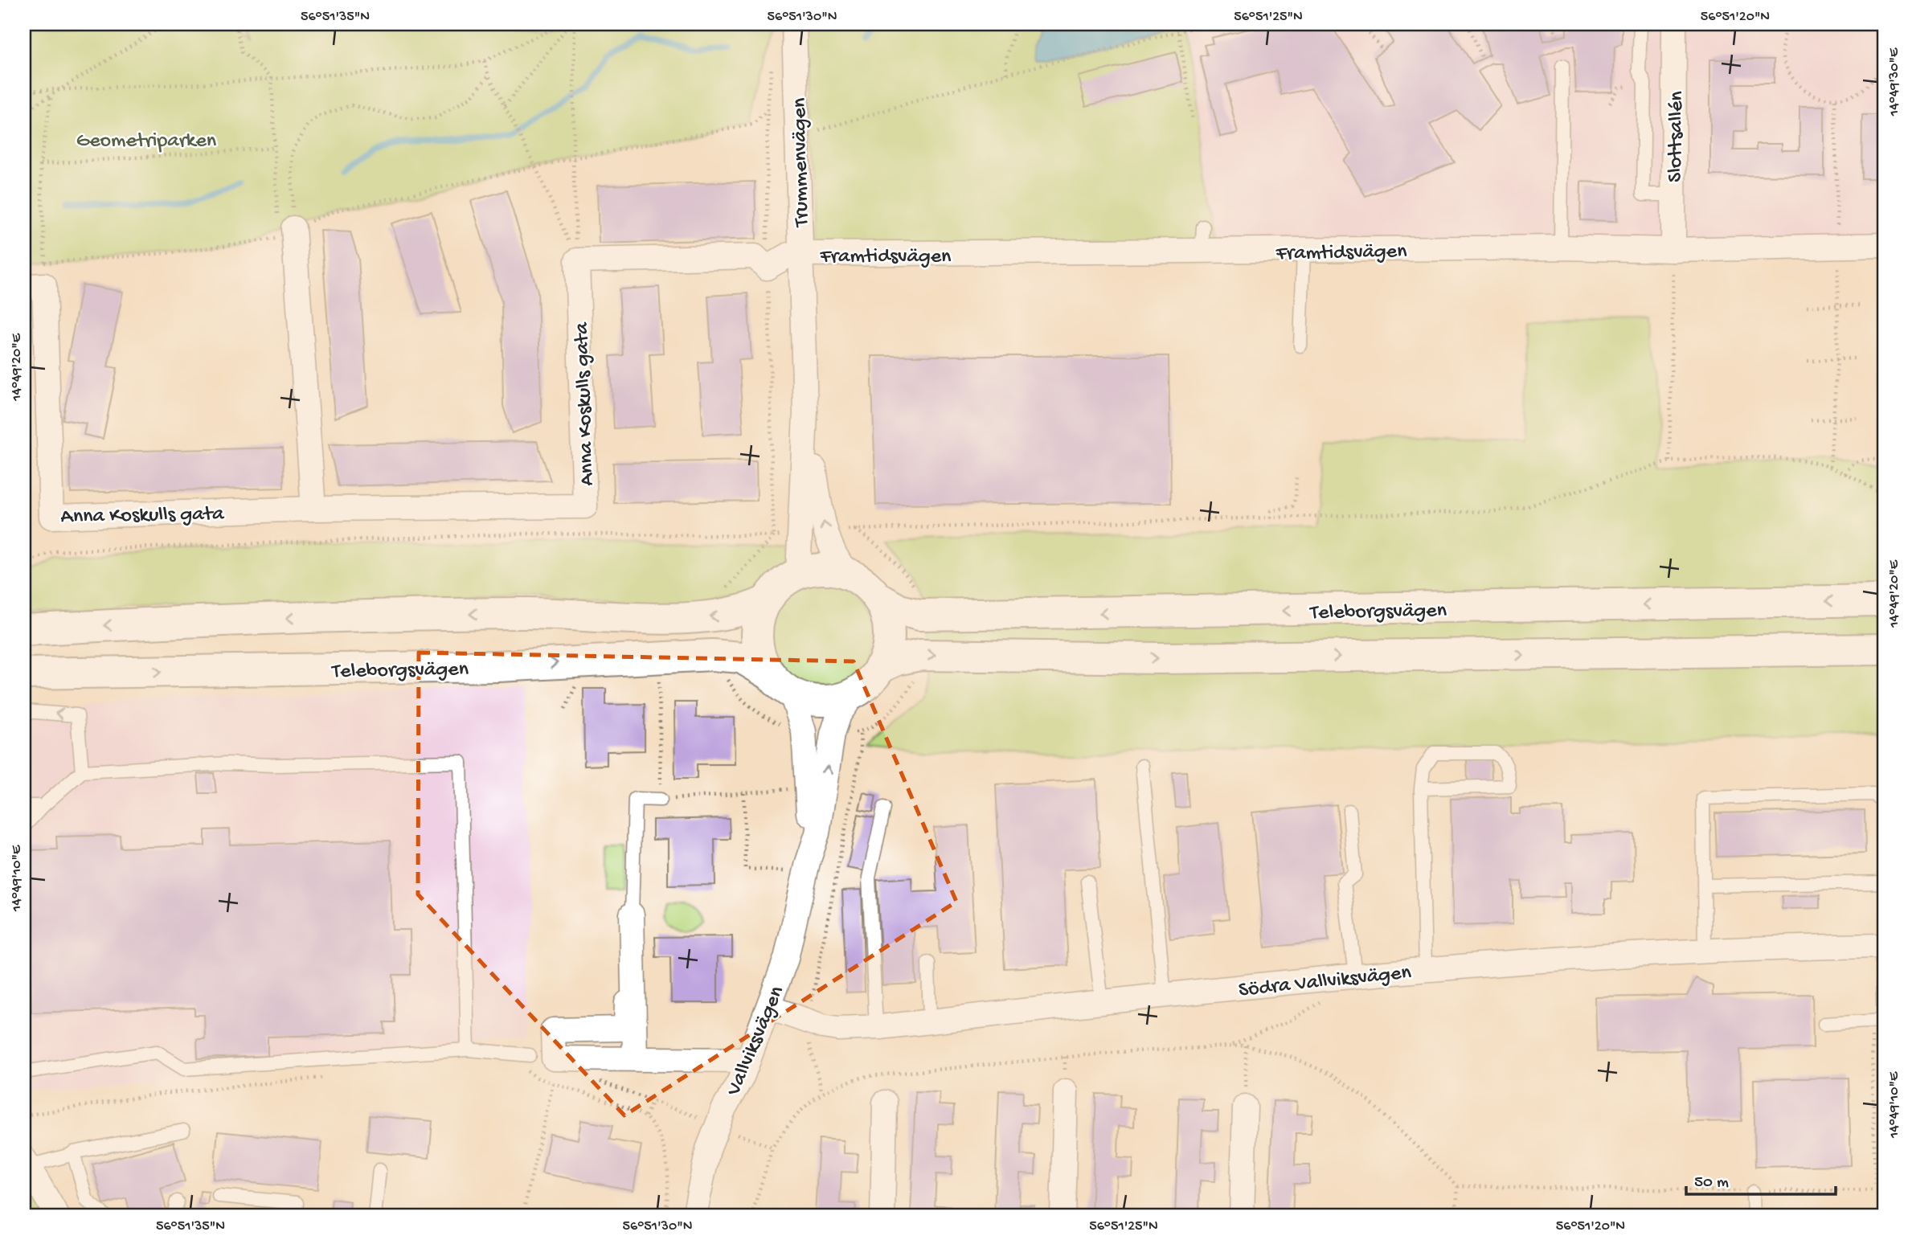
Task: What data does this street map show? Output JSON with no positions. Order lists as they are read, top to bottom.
{
  "streets": {
    "main road": ["Teleborgsvägen"],
    "street": [
      "Slottsallén",
      "Trummenvägen",
      "Framtidsvägen",
      "Anna Koskulls gata",
      "Södra Vallviksvägen",
      "Vallviksvägen"
    ]
  },
  "crossings": [
    ["Slottsallén", "Framtidsvägen"],
    ["Trummenvägen", "Framtidsvägen"],
    ["Trummenvägen", "Teleborgsvägen"],
    ["Trummenvägen", "Vallviksvägen"],
    ["Teleborgsvägen", "Vallviksvägen"],
    ["Södra Vallviksvägen", "Vallviksvägen"]
  ],
  "parks": ["Geometriparken"],
  "scale_bar": "50 m",
  "coordinates": [
    "56°51'35\"N",
    "56°51'30\"N",
    "56°51'25\"N",
    "56°51'20\"N",
    "14°49'30\"E",
    "14°49'20\"E",
    "14°49'10\"E"
  ]
}
